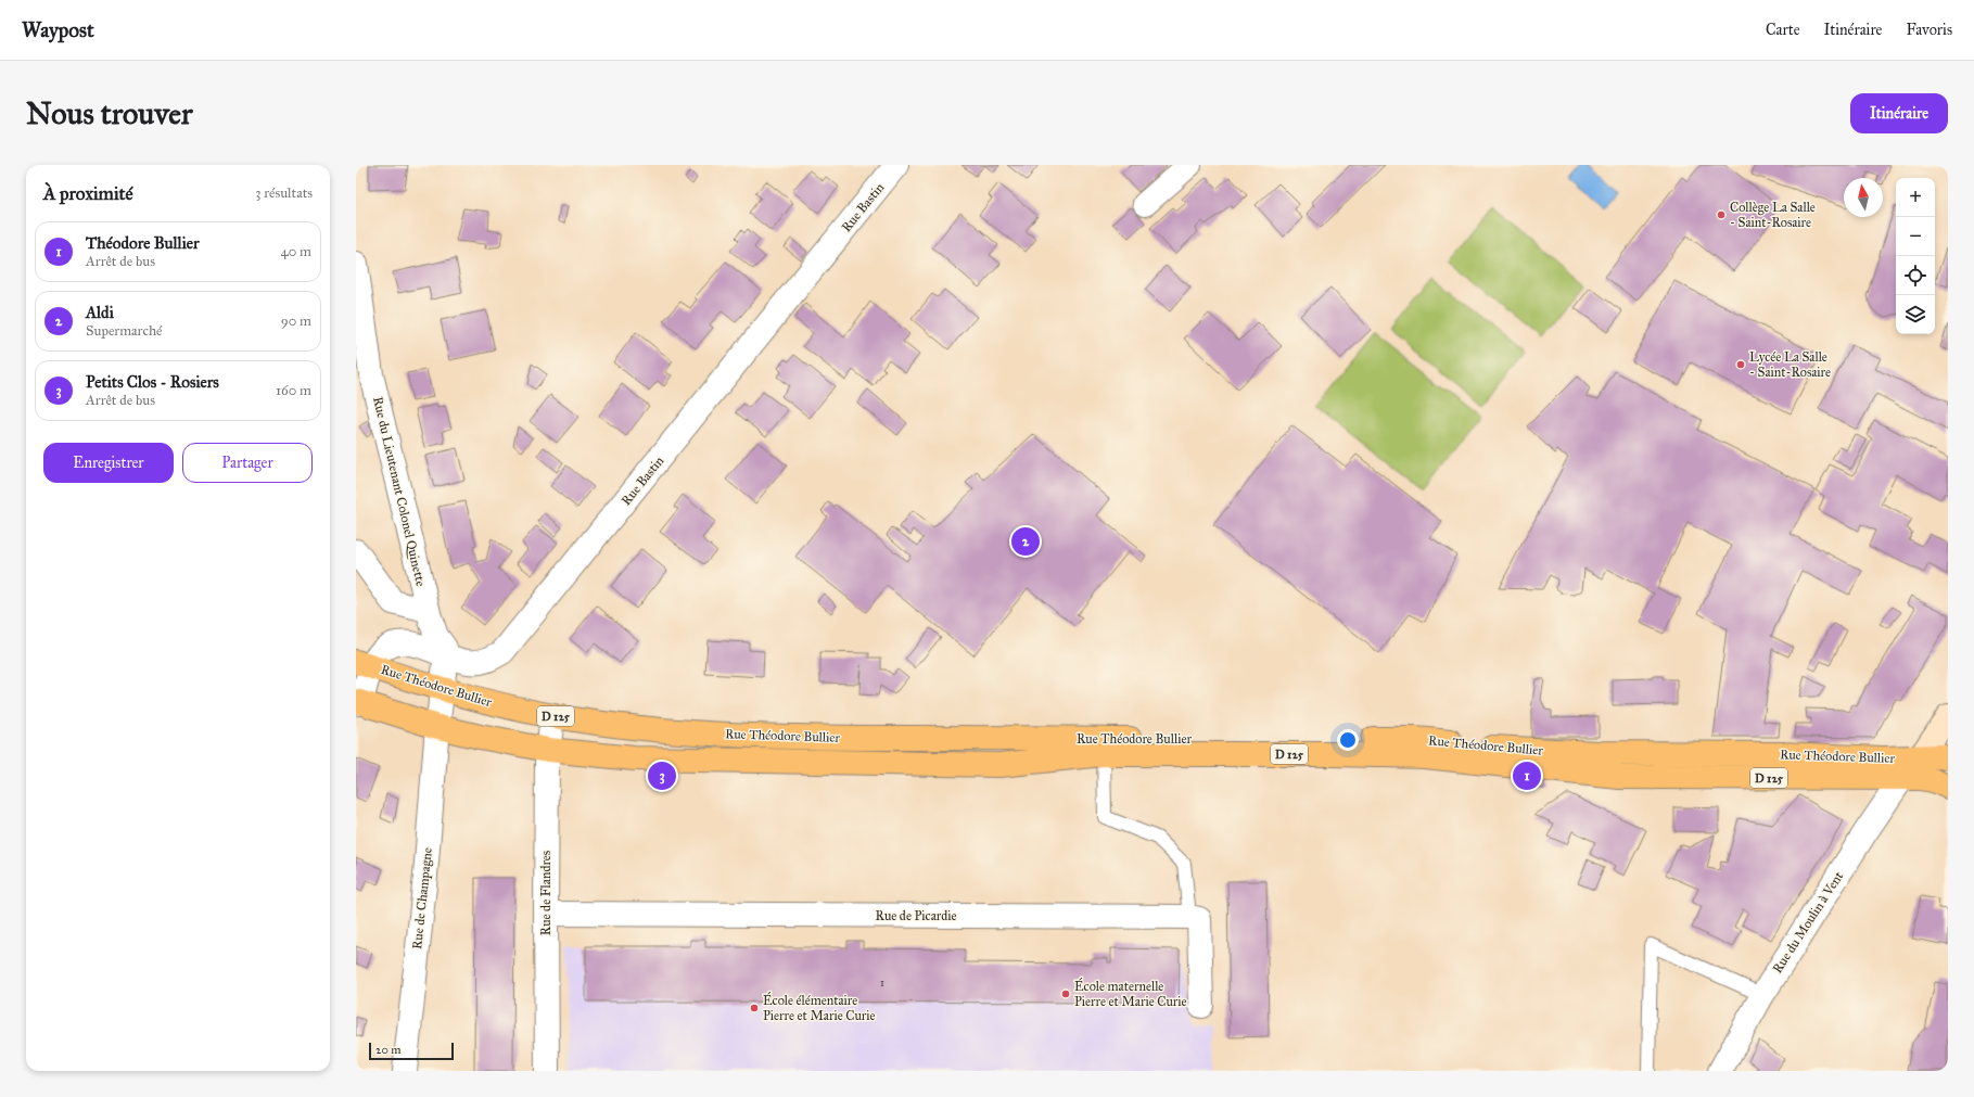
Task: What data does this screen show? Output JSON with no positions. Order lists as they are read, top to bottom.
{
  "streets": {
    "main road": ["Rue Théodore Bullier", "D 125"],
    "street": [
      "Rue Bastin",
      "Rue du Lieutenant Colonel Quinette",
      "Rue de Flandres",
      "Rue de Champagne",
      "Rue de Picardie",
      "Rue du Moulin à Vent"
    ]
  },
  "crossings": [
    ["Rue Bastin", "Rue du Lieutenant Colonel Quinette"],
    ["Rue Bastin", "Rue Théodore Bullier"],
    ["Rue Théodore Bullier", "D 125"],
    ["Rue Théodore Bullier", "Rue de Flandres"],
    ["Rue Théodore Bullier", "Rue de Champagne"],
    ["Rue Théodore Bullier", "Rue du Moulin à Vent"],
    ["D 125", "Rue du Moulin à Vent"],
    ["Rue de Flandres", "Rue de Picardie"]
  ],
  "places": [
    "Collège La Salle - Saint-Rosaire",
    "Lycée La Salle - Saint-Rosaire",
    "École maternelle Pierre et Marie Curie",
    "École élémentaire Pierre et Marie Curie"
  ],
  "house_numbers": ["1"],
  "scale_bar": "20 m",
  "north": "top",
  "page": {
    "header": "Waypost",
    "nav": ["Carte", "Itinéraire", "Favoris"],
    "buttons": [
      "Itinéraire",
      ["Enregistrer", "Partager"]
    ],
    "title": "Nous trouver",
    "heading": ["À proximité", "3 résultats"],
    "map_buttons": ["+", "−"],
    "list": [
      {
        "mark": "1",
        "name": "Théodore Bullier",
        "note": "Arrêt de bus",
        "value": "40 m"
      },
      {
        "mark": "2",
        "name": "Aldi",
        "note": "Supermarché",
        "value": "90 m"
      },
      {
        "mark": "3",
        "name": "Petits Clos - Rosiers",
        "note": "Arrêt de bus",
        "value": "160 m"
      }
    ],
    "pins": ["2", "1", "3"],
    "scale": "20 m"
  }
}
